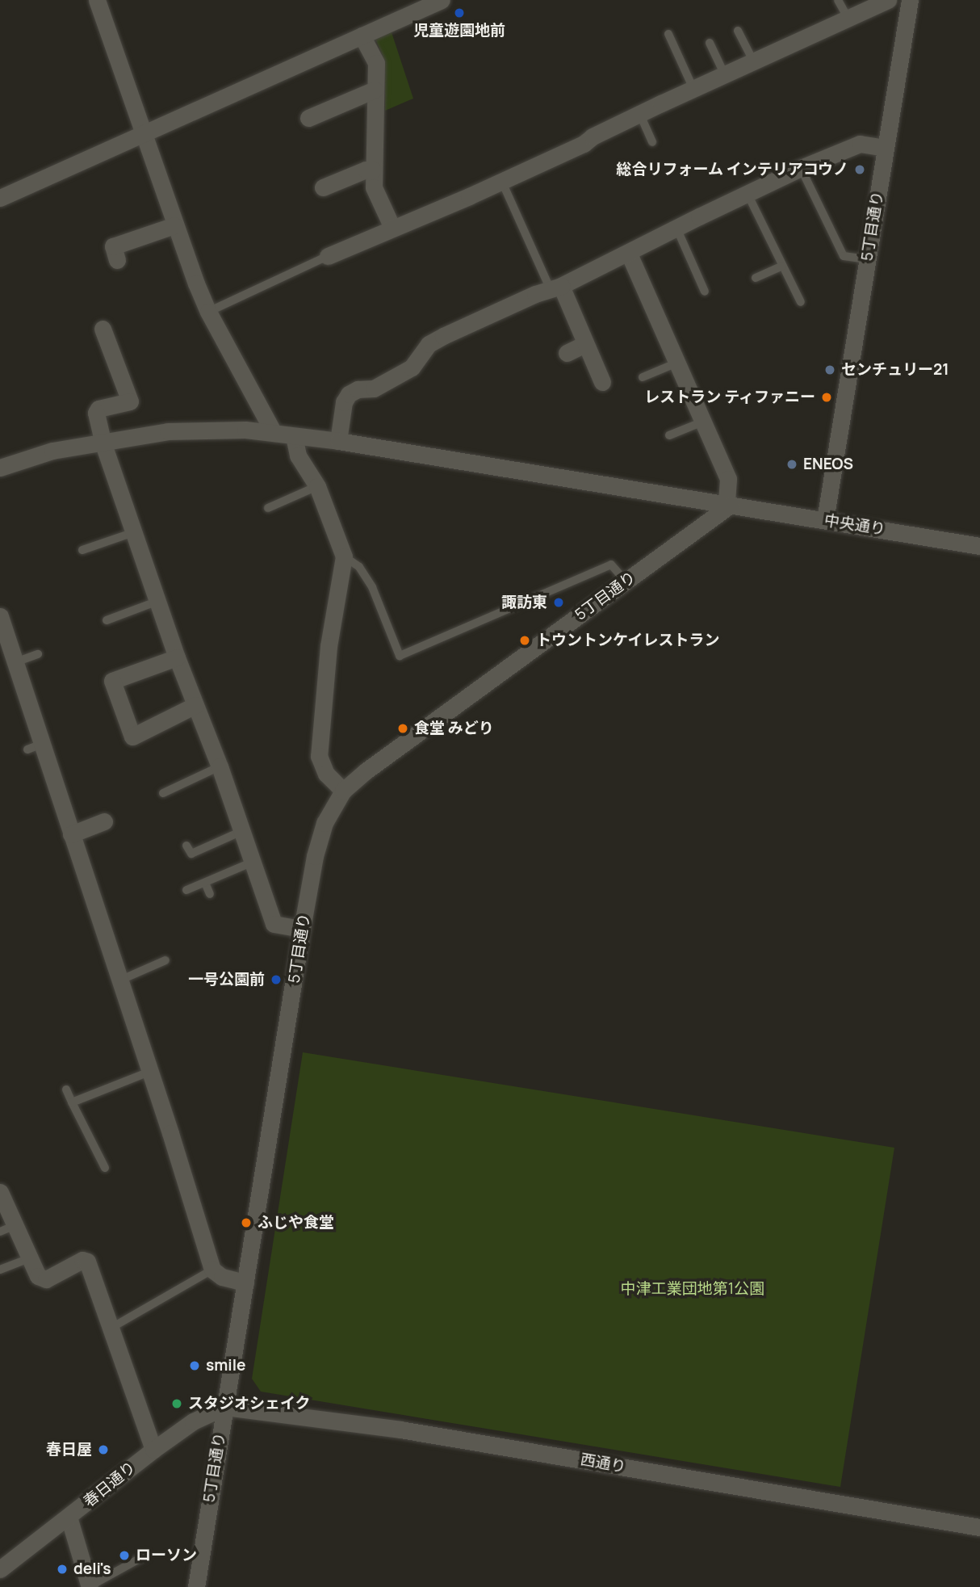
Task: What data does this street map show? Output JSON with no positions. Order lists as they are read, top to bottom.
{
  "streets": {
    "street": [
      "5丁目通り",
      "中央通り",
      "西通り",
      "春日通り"
    ]
  },
  "crossings": [
    ["5丁目通り", "中央通り"],
    ["5丁目通り", "西通り"],
    ["5丁目通り", "春日通り"],
    ["西通り", "春日通り"]
  ],
  "parks": ["中津工業団地第1公園"],
  "places": [
    "児童遊園地前",
    "総合リフォーム インテリアコウノ",
    "センチュリー21",
    "レストラン ティファニー",
    "ENEOS",
    "諏訪東",
    "トウントンケイレストラン",
    "食堂 みどり",
    "一号公園前",
    "ふじや食堂",
    "smile",
    "スタジオシェイク",
    "春日屋",
    "ローソン",
    "deli's"
  ]
}
